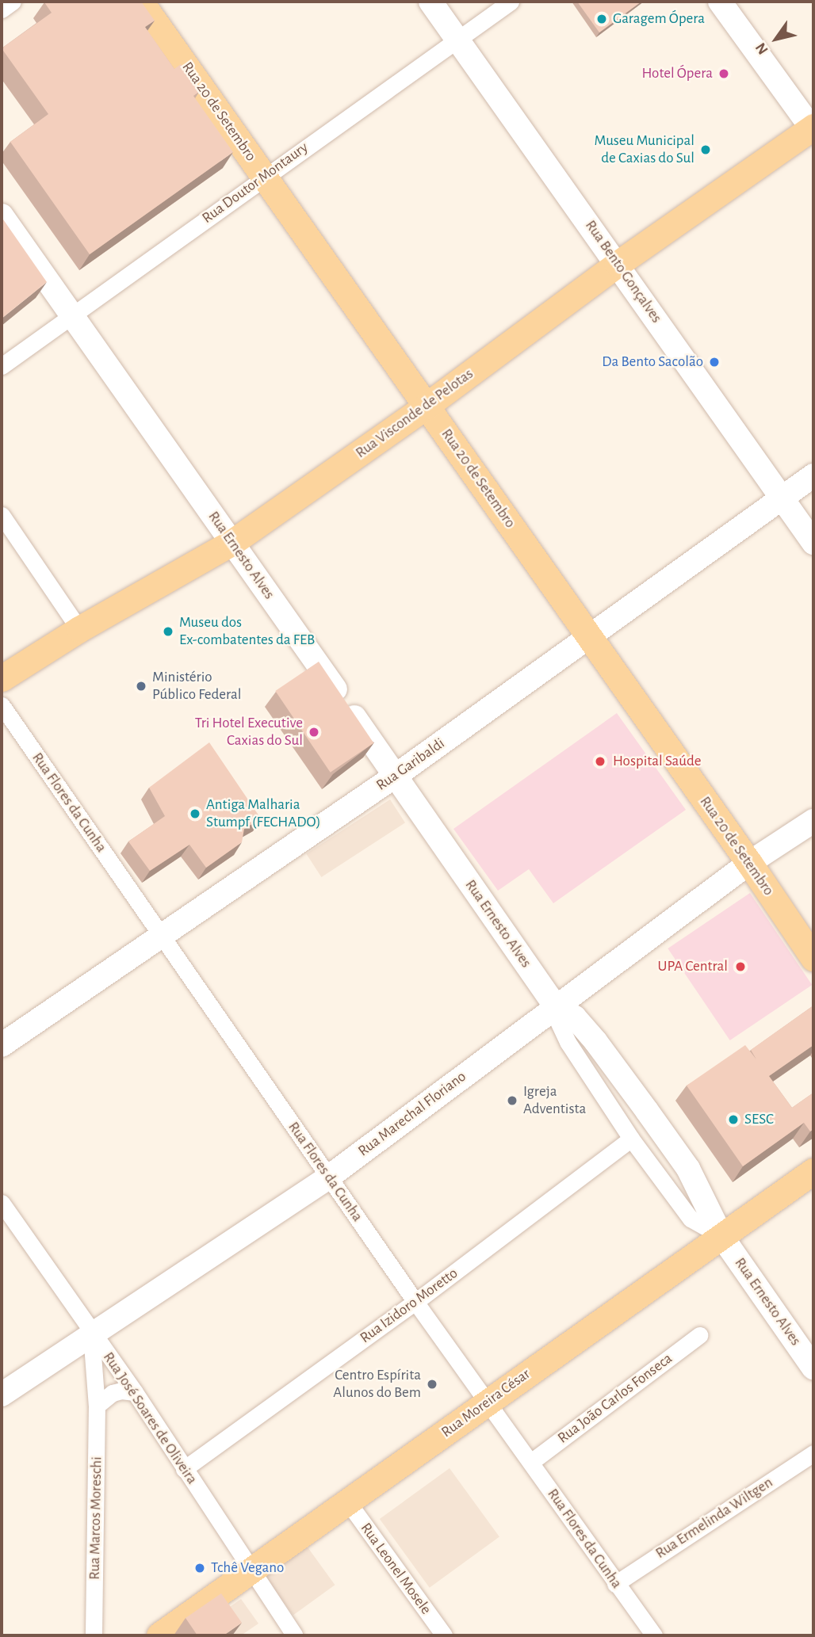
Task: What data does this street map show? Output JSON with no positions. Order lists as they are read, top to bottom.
{
  "streets": {
    "main road": ["Rua 20 de Setembro", "Rua Visconde de Pelotas", "Rua Moreira César"],
    "street": [
      "Rua Doutor Montaury",
      "Rua Bento Gonçalves",
      "Rua Ernesto Alves",
      "Rua Garibaldi",
      "Rua Flores da Cunha",
      "Rua Marechal Floriano",
      "Rua Izidoro Moretto",
      "Rua João Carlos Fonseca",
      "Rua José Soares de Oliveira",
      "Rua Marcos Moreschi",
      "Rua Ermelinda Wiltgen",
      "Rua Leonel Mosele"
    ]
  },
  "crossings": [
    ["Rua 20 de Setembro", "Rua Doutor Montaury"],
    ["Rua 20 de Setembro", "Rua Visconde de Pelotas"],
    ["Rua 20 de Setembro", "Rua Garibaldi"],
    ["Rua 20 de Setembro", "Rua Marechal Floriano"],
    ["Rua Doutor Montaury", "Rua Bento Gonçalves"],
    ["Rua Doutor Montaury", "Rua Ernesto Alves"],
    ["Rua Bento Gonçalves", "Rua Visconde de Pelotas"],
    ["Rua Bento Gonçalves", "Rua Garibaldi"],
    ["Rua Visconde de Pelotas", "Rua Ernesto Alves"],
    ["Rua Ernesto Alves", "Rua Garibaldi"],
    ["Rua Ernesto Alves", "Rua Marechal Floriano"],
    ["Rua Ernesto Alves", "Rua Izidoro Moretto"],
    ["Rua Ernesto Alves", "Rua Moreira César"],
    ["Rua Garibaldi", "Rua Flores da Cunha"],
    ["Rua Flores da Cunha", "Rua Marechal Floriano"],
    ["Rua Flores da Cunha", "Rua Izidoro Moretto"],
    ["Rua Flores da Cunha", "Rua João Carlos Fonseca"],
    ["Rua Flores da Cunha", "Rua Moreira César"],
    ["Rua Flores da Cunha", "Rua Ermelinda Wiltgen"],
    ["Rua Marechal Floriano", "Rua José Soares de Oliveira"],
    ["Rua Marechal Floriano", "Rua Marcos Moreschi"],
    ["Rua Izidoro Moretto", "Rua José Soares de Oliveira"],
    ["Rua Moreira César", "Rua José Soares de Oliveira"],
    ["Rua Moreira César", "Rua Leonel Mosele"],
    ["Rua José Soares de Oliveira", "Rua Marcos Moreschi"]
  ],
  "places": [
    "Garagem Ópera",
    "Hotel Ópera",
    "Museu Municipal de Caxias do Sul",
    "Da Bento Sacolão",
    "Museu dos Ex-combatentes da FEB",
    "Ministério Público Federal",
    "Tri Hotel Executive Caxias do Sul",
    "Hospital Saúde",
    "Antiga Malharia Stumpf (FECHADO)",
    "UPA Central",
    "Igreja Adventista",
    "SESC",
    "Centro Espírita Alunos do Bem",
    "Tchê Vegano"
  ],
  "north": "bottom left"
}
